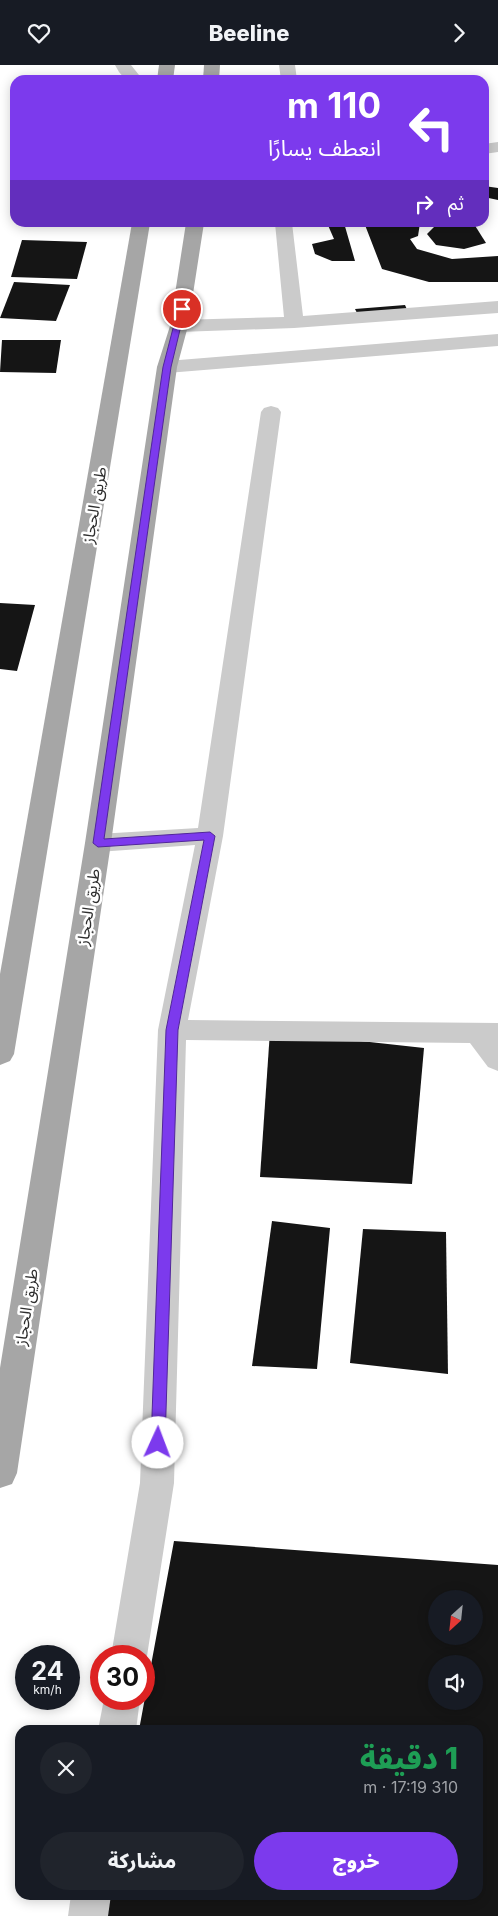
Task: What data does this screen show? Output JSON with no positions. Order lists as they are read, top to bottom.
{
  "streets": {
    "main road": ["طريق الحجاز"]
  },
  "north": "bottom left",
  "page": {
    "header": "Beeline",
    "turn": ["110 m", "انعطف يسارًا"],
    "then": "ثم",
    "speed": "24 km/h",
    "limit": "30",
    "heading": ["1 دقيقة", "310 m · 17:19"],
    "buttons": ["خروج", "مشاركة"]
  }
}
